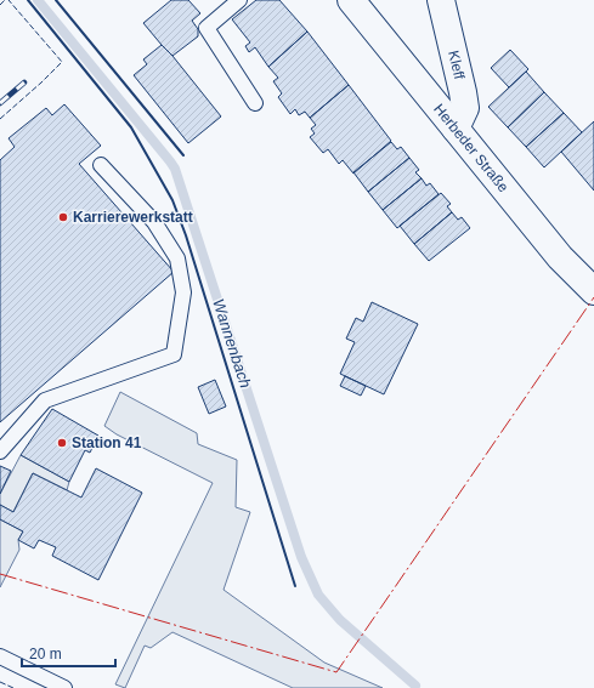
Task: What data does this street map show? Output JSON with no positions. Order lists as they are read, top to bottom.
{
  "streets": {
    "main road": ["Kleff", "Herbeder Straße"]
  },
  "crossings": [
    ["Kleff", "Herbeder Straße"]
  ],
  "water": ["Wannenbach"],
  "places": ["Karrierewerkstatt", "Station 41"],
  "scale_bar": "20 m"
}
